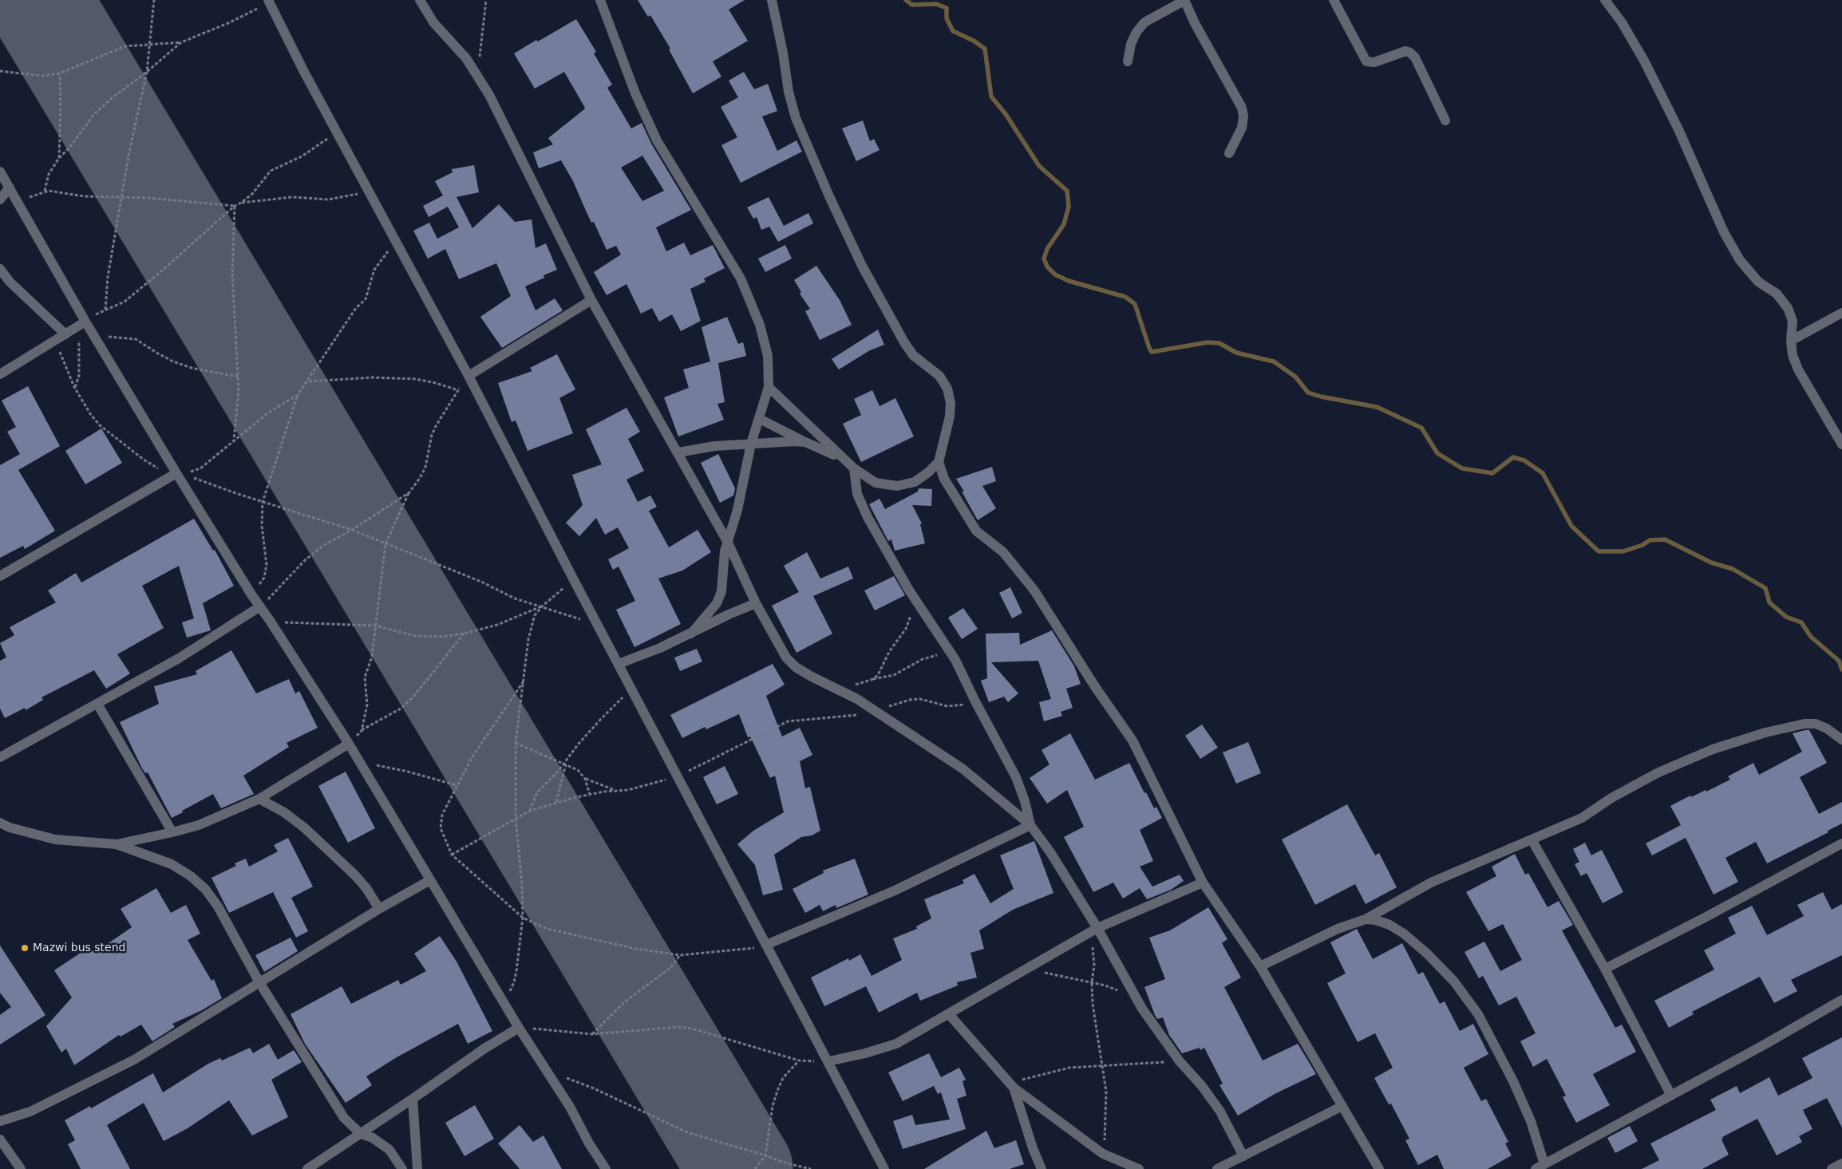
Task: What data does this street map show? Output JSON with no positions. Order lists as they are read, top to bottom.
{
  "places": ["Mazwi bus stend"]
}
